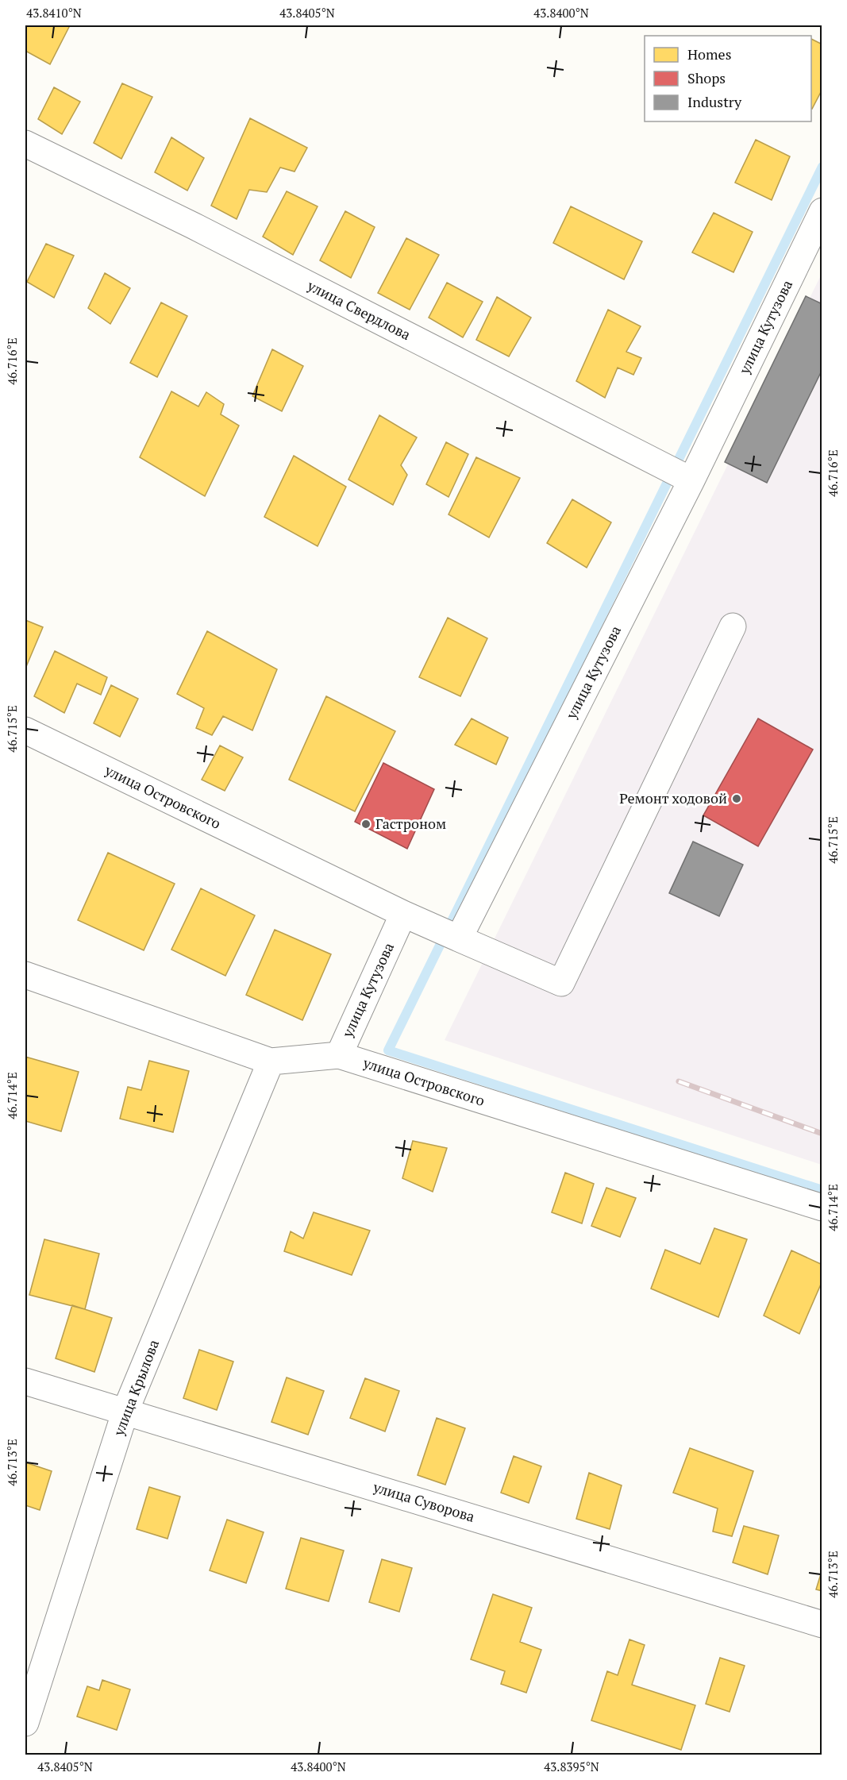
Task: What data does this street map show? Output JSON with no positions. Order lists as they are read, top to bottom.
{
  "streets": {
    "street": [
      "улица Свердлова",
      "улица Кутузова",
      "улица Островского",
      "улица Крылова",
      "улица Суворова"
    ]
  },
  "crossings": [
    ["улица Свердлова", "улица Кутузова"],
    ["улица Кутузова", "улица Островского"],
    ["улица Островского", "улица Крылова"],
    ["улица Крылова", "улица Суворова"]
  ],
  "places": ["Ремонт ходовой", "Гастроном"],
  "legend": ["Homes", "Shops", "Industry"],
  "coordinates": [
    "43.8410°N",
    "43.8405°N",
    "43.8400°N",
    "46.716°E",
    "46.715°E",
    "46.714°E",
    "46.713°E",
    "43.8395°N"
  ]
}
